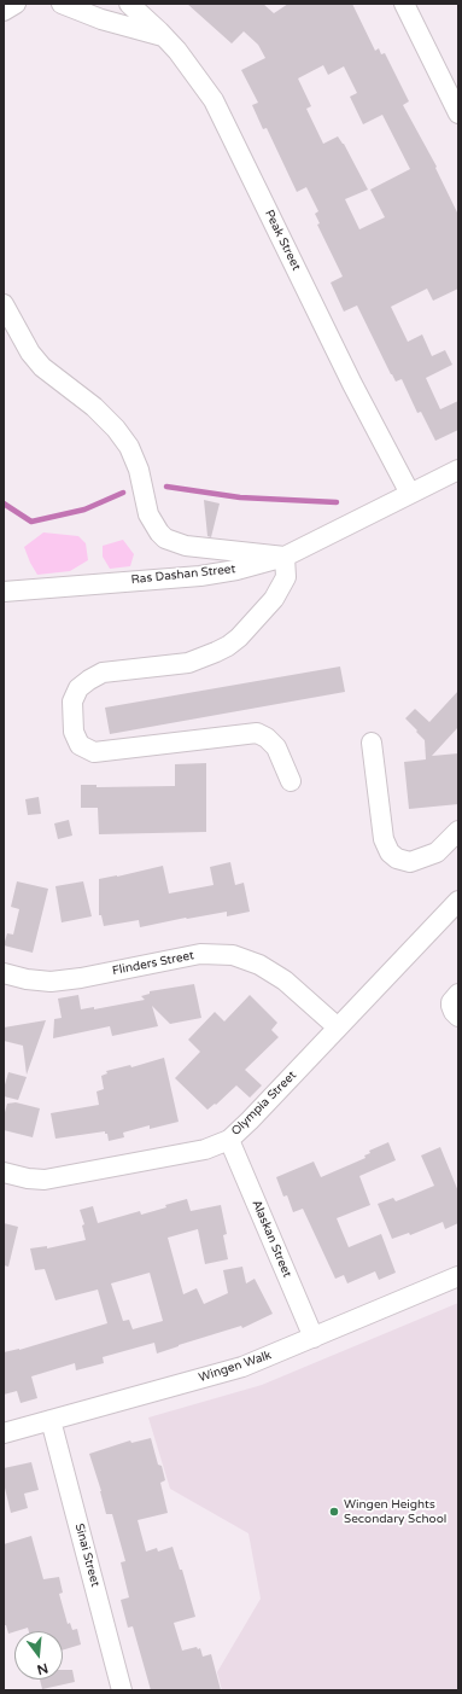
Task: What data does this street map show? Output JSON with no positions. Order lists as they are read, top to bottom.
{
  "streets": {
    "street": [
      "Peak Street",
      "Ras Dashan Street",
      "Flinders Street",
      "Olympia Street",
      "Alaskan Street",
      "Wingen Walk",
      "Sinai Street"
    ]
  },
  "crossings": [
    ["Peak Street", "Ras Dashan Street"],
    ["Flinders Street", "Olympia Street"],
    ["Olympia Street", "Alaskan Street"],
    ["Alaskan Street", "Wingen Walk"],
    ["Wingen Walk", "Sinai Street"]
  ],
  "places": ["Wingen Heights Secondary School"],
  "north": "bottom"
}
